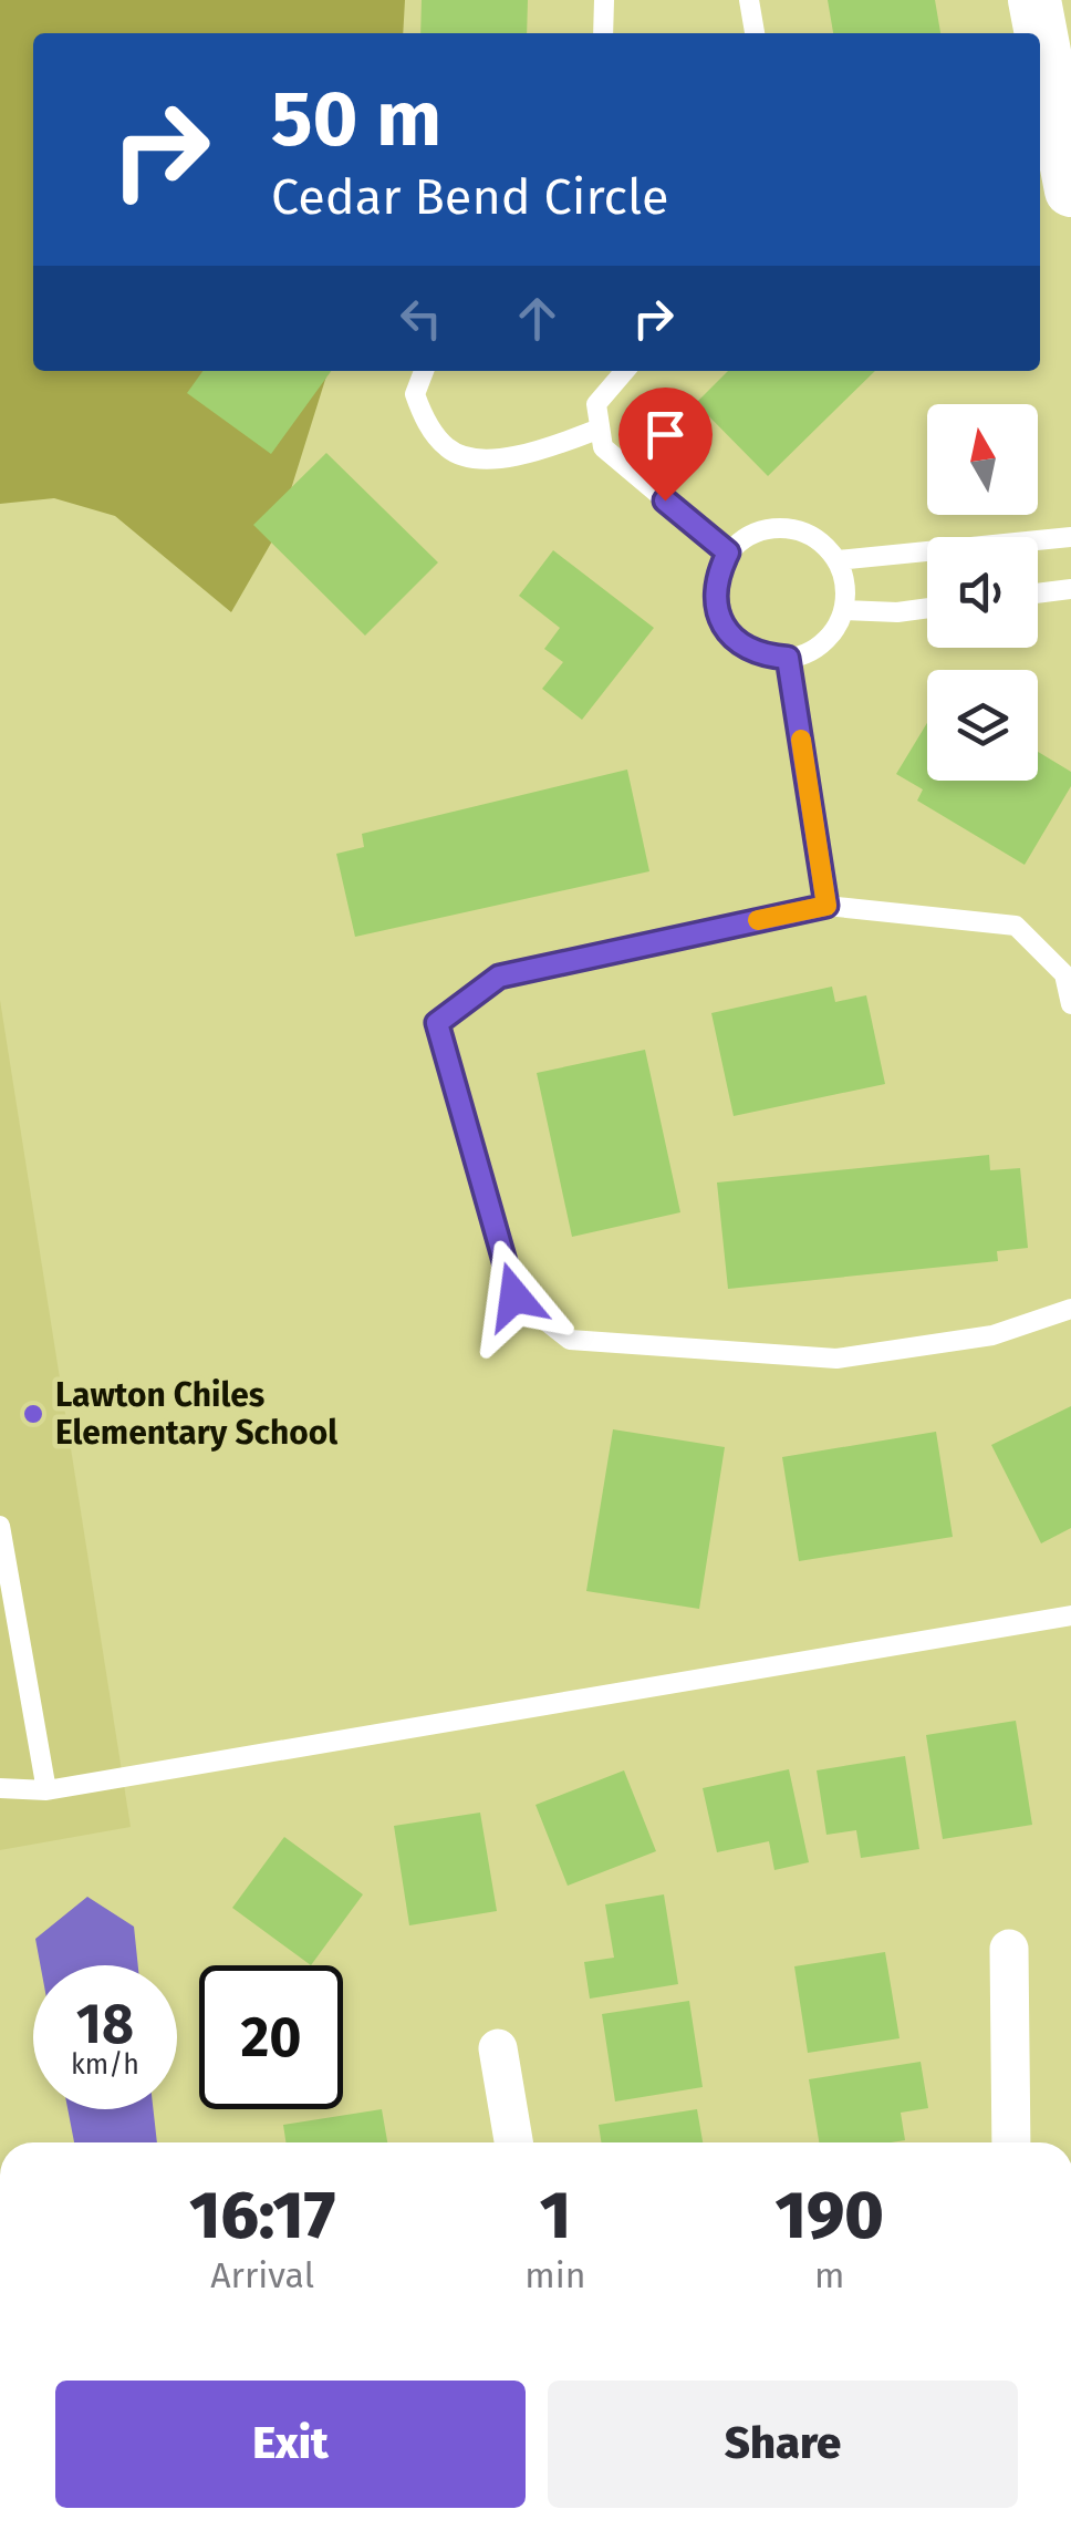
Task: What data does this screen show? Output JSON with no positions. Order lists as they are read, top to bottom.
{
  "places": ["Lawton Chiles Elementary School"],
  "north": "top",
  "page": {
    "turn": ["50 m", "Cedar Bend Circle"],
    "speed": "18 km/h",
    "limit": "20",
    "eta": [
      "16:17",
      "Arrival",
      "1",
      "min",
      "190",
      "m"
    ],
    "buttons": ["Exit", "Share"]
  }
}
